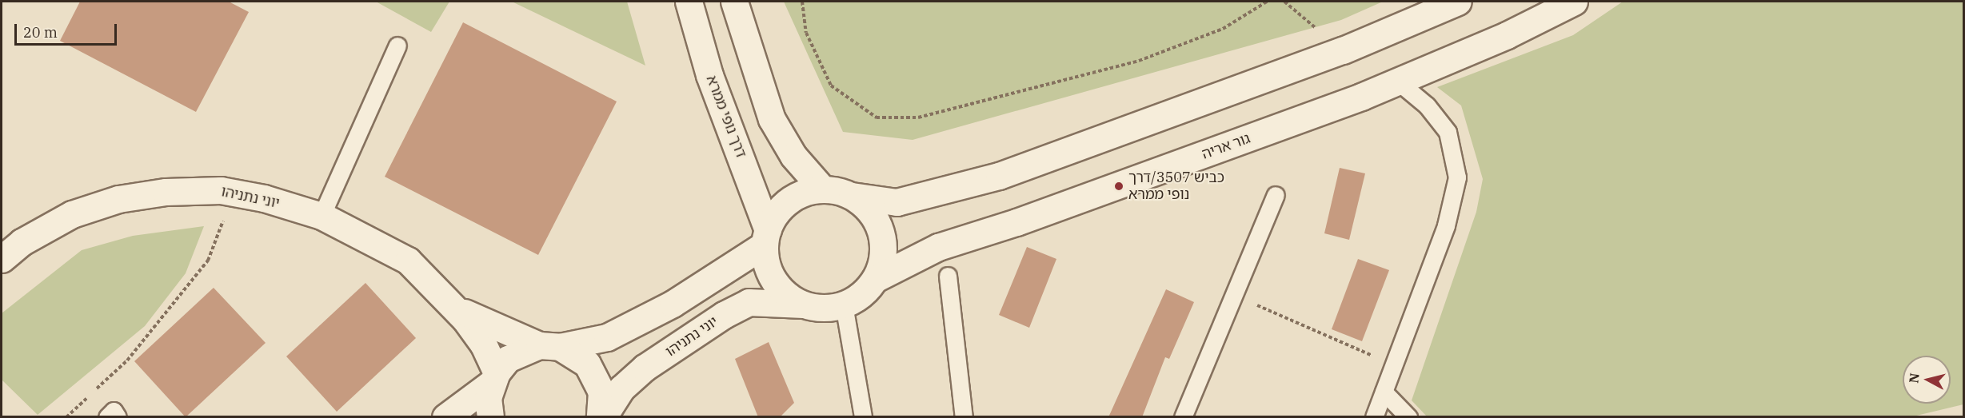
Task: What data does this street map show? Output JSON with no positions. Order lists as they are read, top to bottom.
{
  "streets": {
    "main road": ["דרך נופי ממרא", "גור אריה", "יוני נתניהו"]
  },
  "crossings": [
    ["דרך נופי ממרא", "גור אריה"],
    ["דרך נופי ממרא", "יוני נתניהו"],
    ["גור אריה", "יוני נתניהו"]
  ],
  "places": ["כביש 3507/דרך נופי ממרא"],
  "scale_bar": "20 m",
  "north": "left"
}
